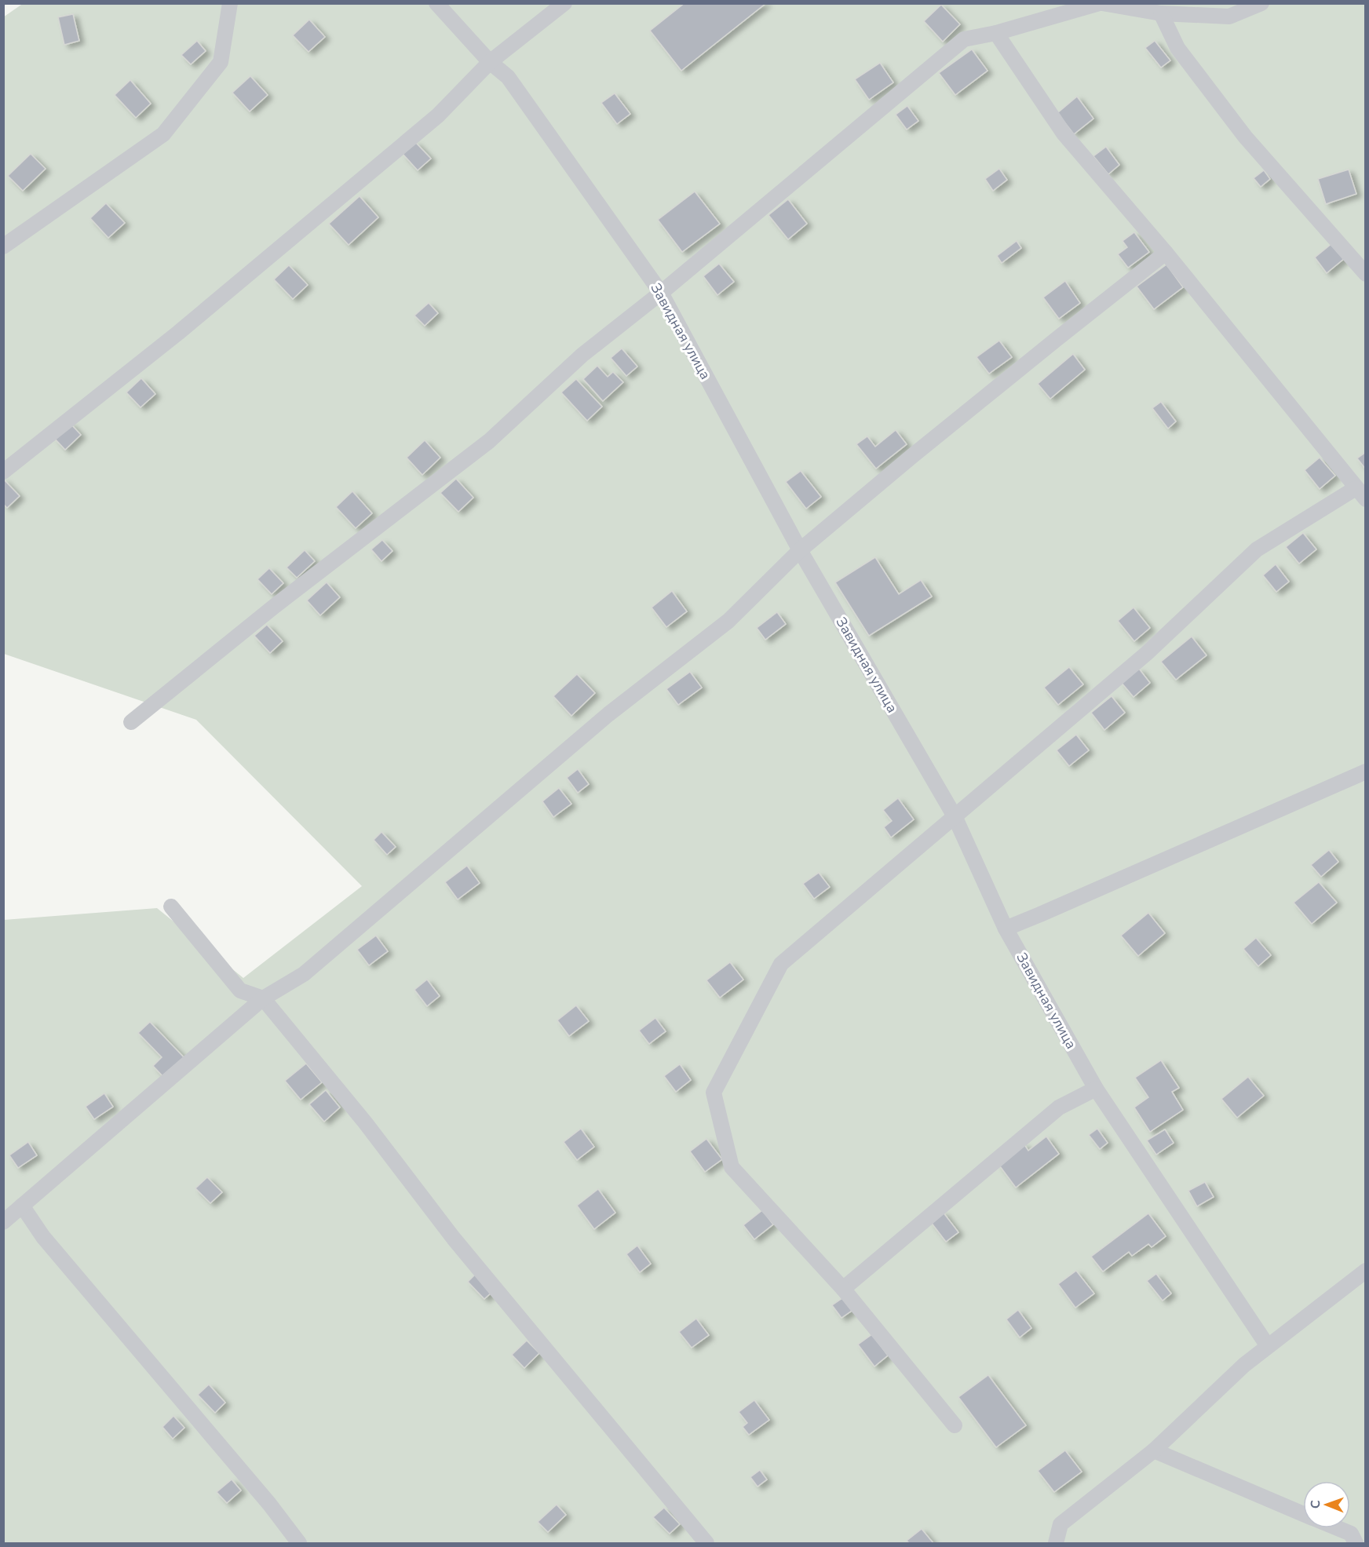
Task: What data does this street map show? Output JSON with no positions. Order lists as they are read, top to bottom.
{
  "streets": {
    "lane": ["Завидная улица"]
  },
  "north": "left"
}
